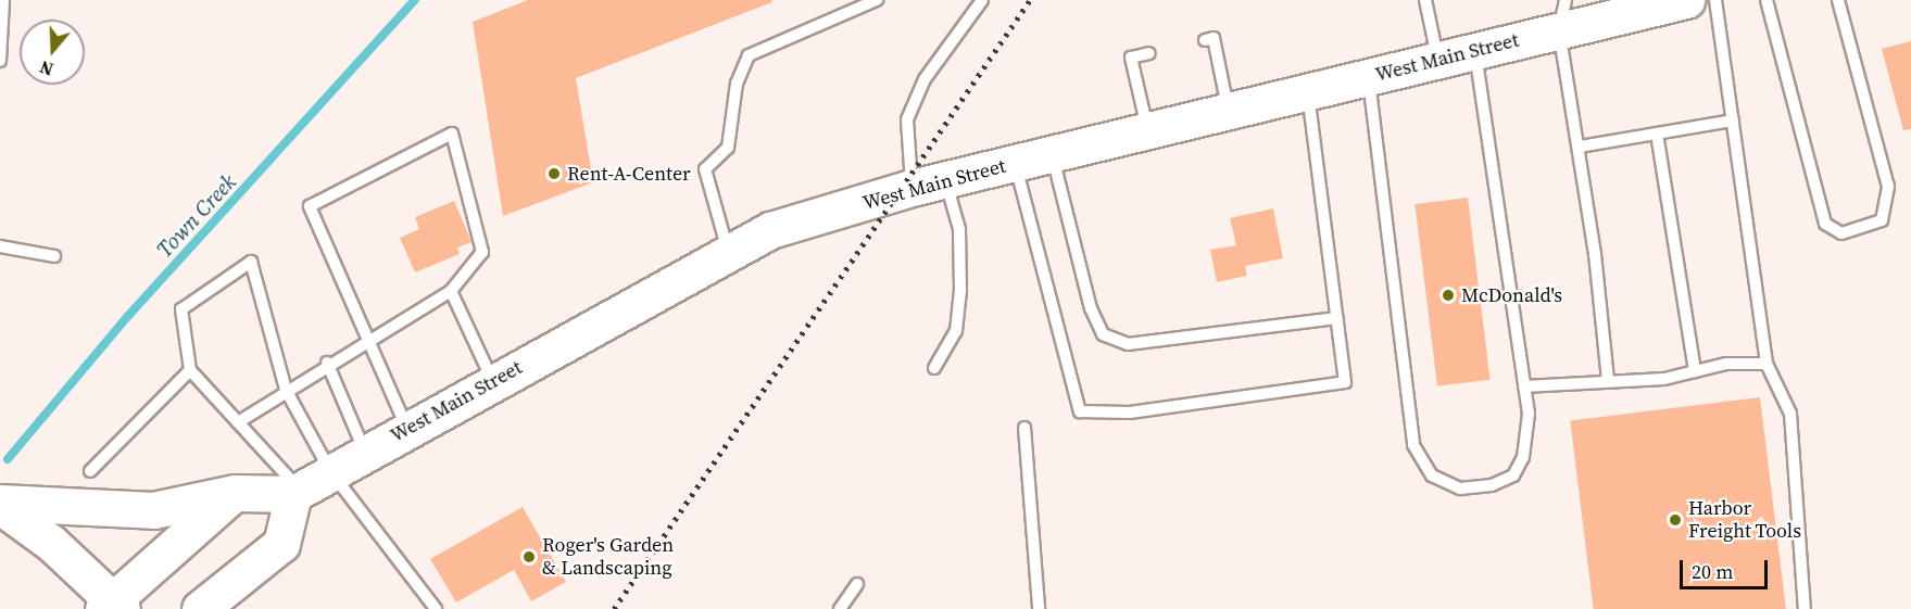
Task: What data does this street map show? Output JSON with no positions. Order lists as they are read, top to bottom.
{
  "streets": {
    "main road": ["West Main Street"]
  },
  "water": ["Town Creek"],
  "places": [
    "Rent-A-Center",
    "McDonald's",
    "Harbor Freight Tools",
    "Roger's Garden & Landscaping"
  ],
  "scale_bar": "20 m",
  "north": "bottom"
}
